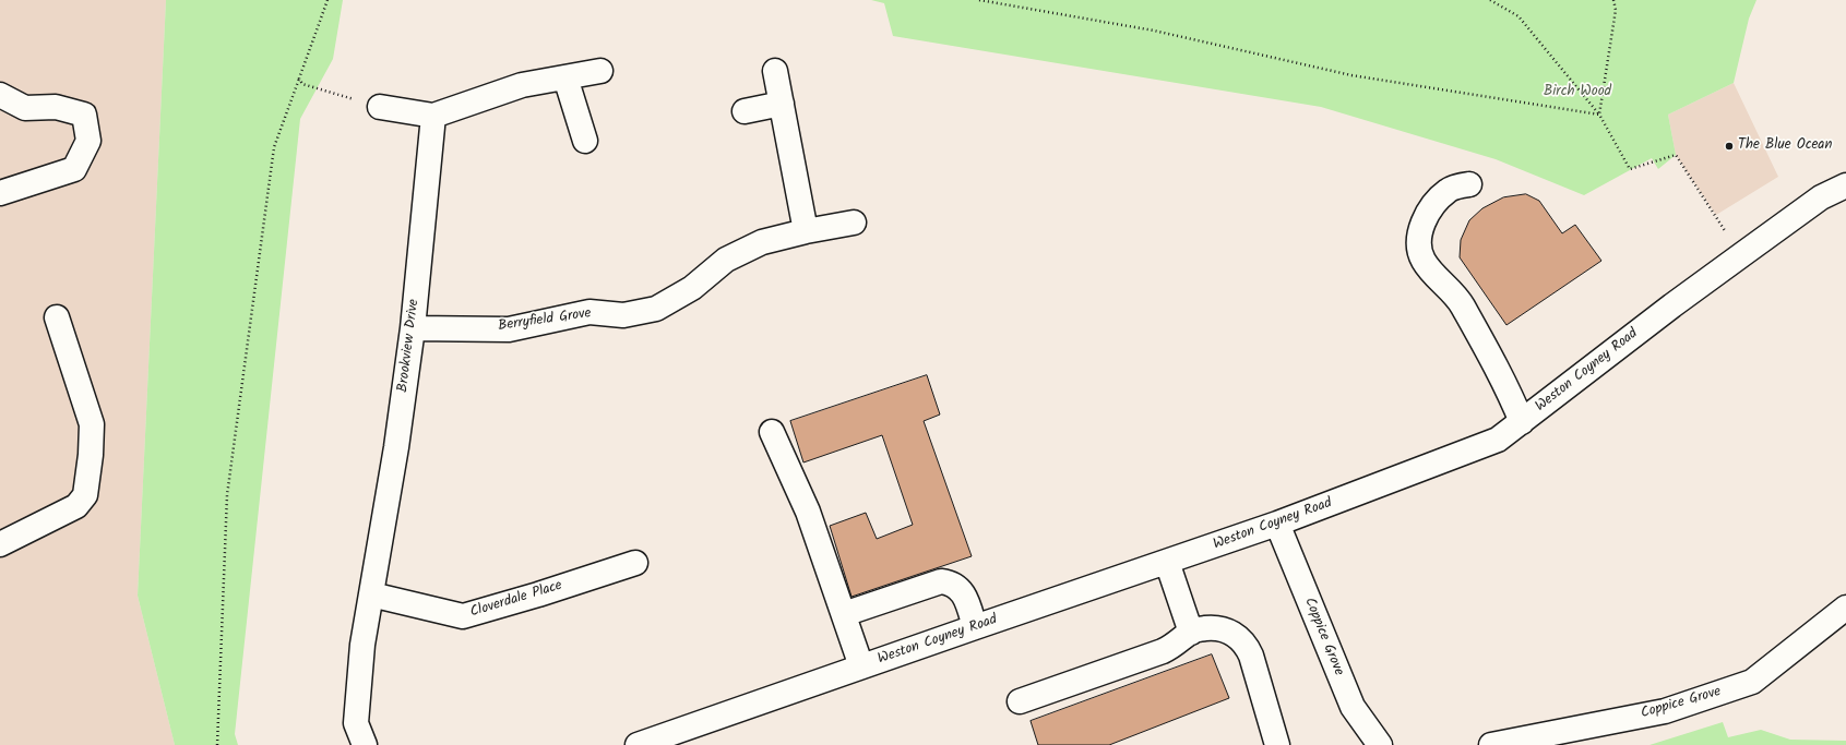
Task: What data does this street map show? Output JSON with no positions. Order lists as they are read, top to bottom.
{
  "streets": {
    "street": [
      "Berryfield Grove",
      "Brookview Drive",
      "Weston Coyney Road",
      "Cloverdale Place",
      "Coppice Grove"
    ]
  },
  "crossings": [
    ["Berryfield Grove", "Brookview Drive"],
    ["Brookview Drive", "Cloverdale Place"],
    ["Weston Coyney Road", "Coppice Grove"]
  ],
  "parks": ["Birch Wood"],
  "places": ["The Blue Ocean"]
}
